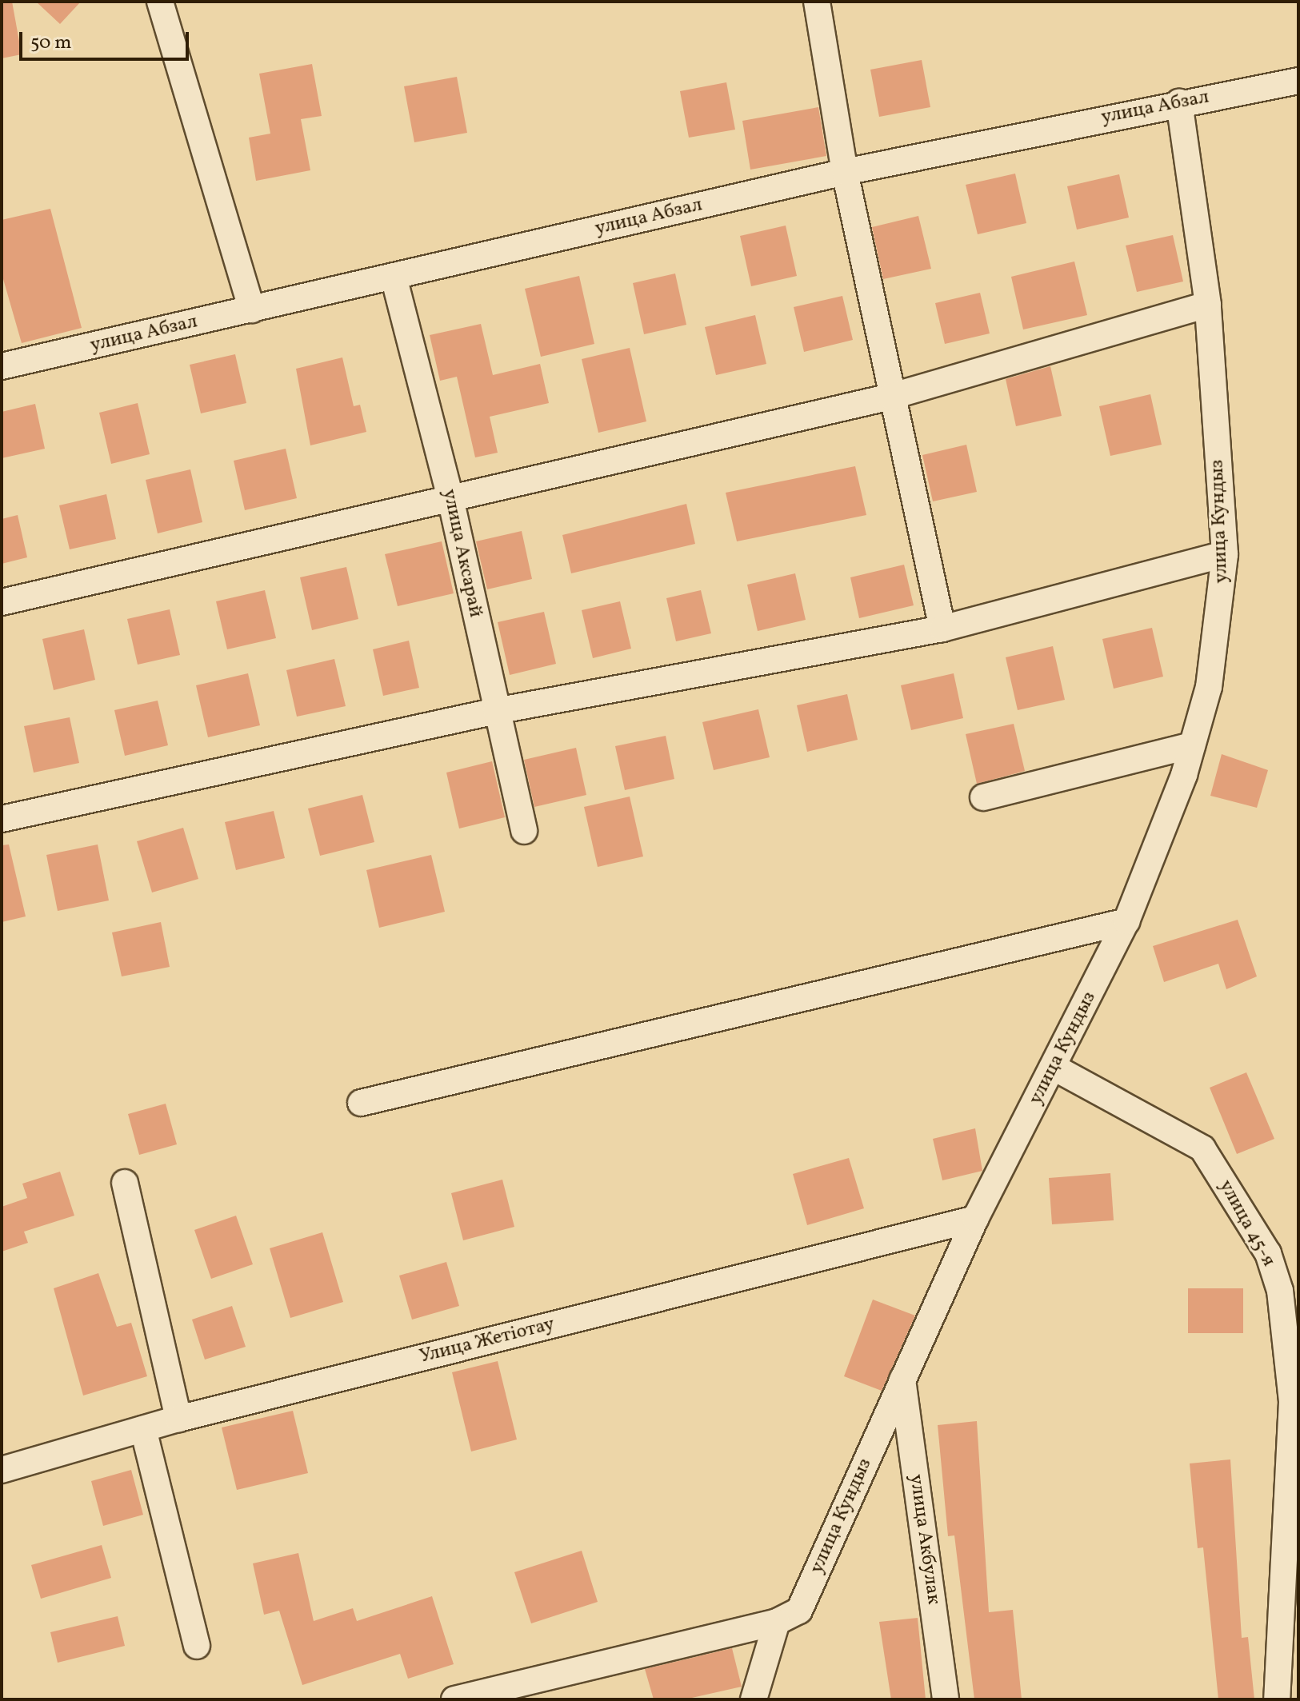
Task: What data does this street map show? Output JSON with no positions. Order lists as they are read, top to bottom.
{
  "streets": {
    "street": [
      "улица Абзал",
      "улица Кундыз",
      "улица Аксарай",
      "улица 45-я",
      "Улица Жетіотау",
      "улица Акбулак"
    ]
  },
  "crossings": [
    ["улица Абзал", "улица Кундыз"],
    ["улица Абзал", "улица Аксарай"],
    ["улица Кундыз", "улица 45-я"],
    ["улица Кундыз", "Улица Жетіотау"],
    ["улица Кундыз", "улица Акбулак"]
  ],
  "scale_bar": "50 m"
}
